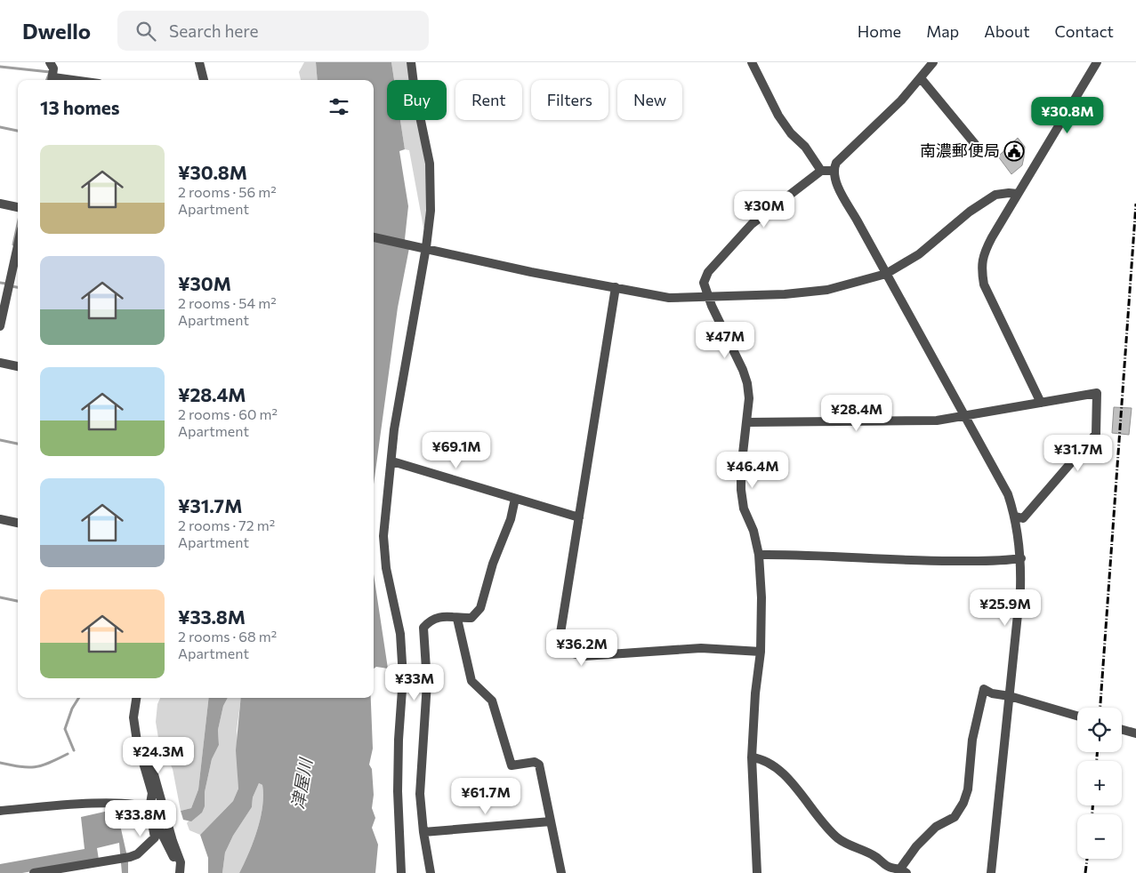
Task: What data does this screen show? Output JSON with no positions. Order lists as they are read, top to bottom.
{
  "water": ["津屋川"],
  "places": {
    "public building": ["南濃郵便局"]
  },
  "page": {
    "header": "Dwello",
    "search": "Search here",
    "nav": [
      "Home",
      "Map",
      "About",
      "Contact"
    ],
    "chip": [
      "Buy",
      "Rent",
      "Filters",
      "New"
    ],
    "heading": "13 homes",
    "price": [
      "¥30.8M",
      "¥30M",
      "¥47M",
      "¥28.4M",
      "¥69.1M",
      "¥31.7M",
      "¥46.4M",
      "¥25.9M",
      "¥36.2M",
      "¥33M",
      "¥24.3M",
      "¥61.7M",
      "¥33.8M"
    ],
    "list": [
      {
        "name": "¥30.8M",
        "note": "2 rooms · 56 m² · Apartment"
      },
      {
        "name": "¥30M",
        "note": "2 rooms · 54 m² · Apartment"
      },
      {
        "name": "¥28.4M",
        "note": "2 rooms · 60 m² · Apartment"
      },
      {
        "name": "¥31.7M",
        "note": "2 rooms · 72 m² · Apartment"
      },
      {
        "name": "¥33.8M",
        "note": "2 rooms · 68 m² · Apartment"
      }
    ],
    "map_buttons": ["+", "−"]
  }
}
